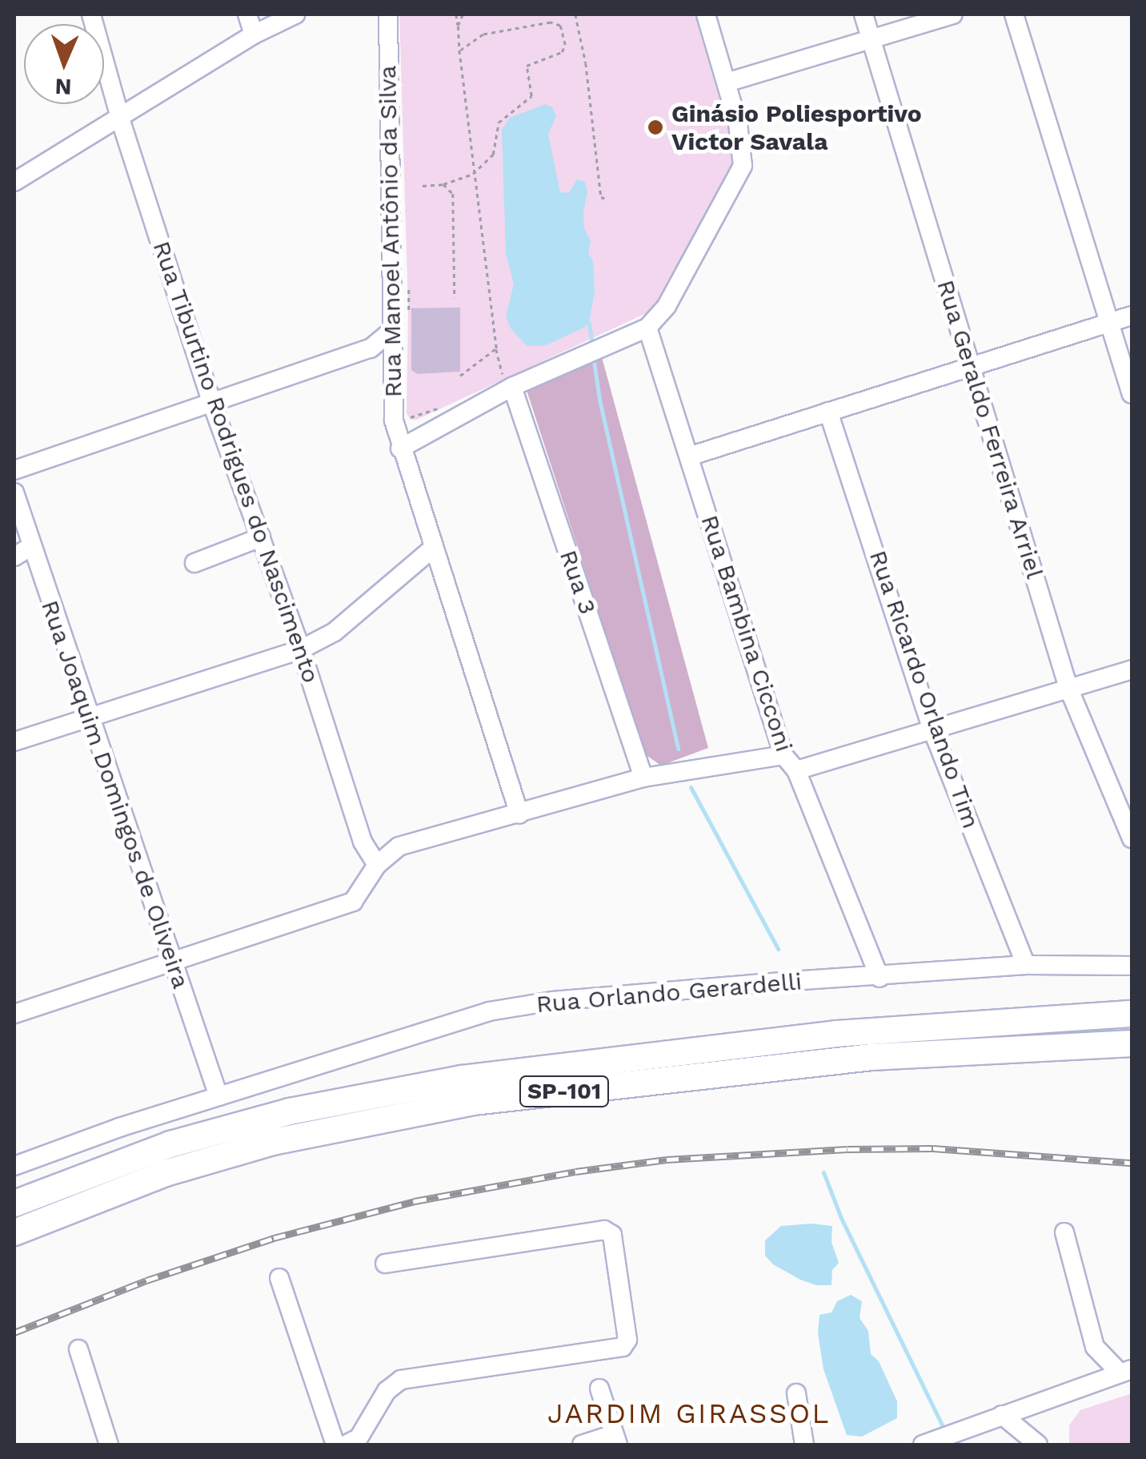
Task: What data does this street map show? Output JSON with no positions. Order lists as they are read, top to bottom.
{
  "streets": {
    "highway": ["SP-101"],
    "street": [
      "Rua Manoel Antônio da Silva",
      "Rua Geraldo Ferreira Arriel",
      "Rua Tiburtino Rodrigues do Nascimento",
      "Rua 3",
      "Rua Bambina Cicconi",
      "Rua Ricardo Orlando Tim",
      "Rua Joaquim Domingos de Oliveira",
      "Rua Orlando Gerardelli"
    ]
  },
  "crossings": [
    ["Rua Bambina Cicconi", "Rua Orlando Gerardelli"],
    ["Rua Ricardo Orlando Tim", "Rua Orlando Gerardelli"],
    ["Rua Joaquim Domingos de Oliveira", "Rua Orlando Gerardelli"]
  ],
  "districts": ["JARDIM GIRASSOL"],
  "places": ["Ginásio Poliesportivo Victor Savala"],
  "north": "bottom"
}
